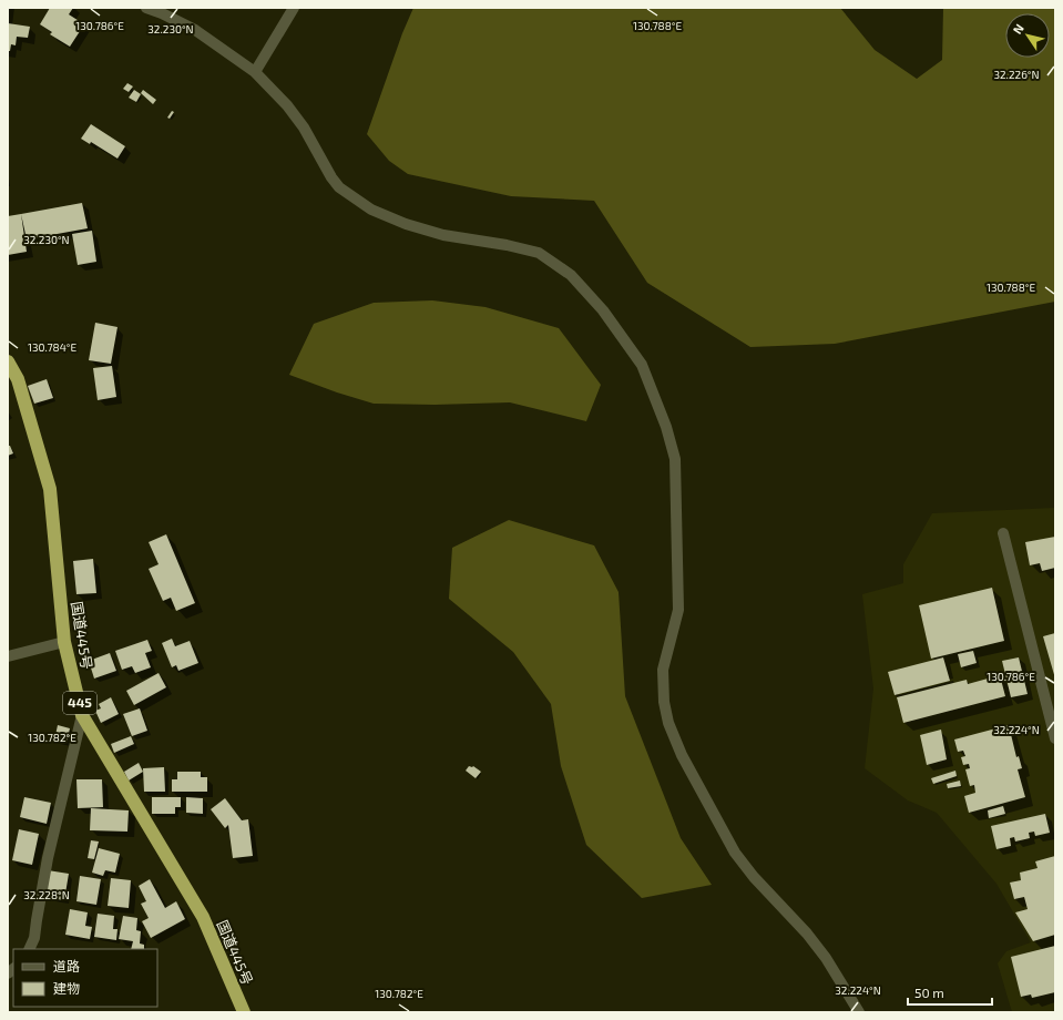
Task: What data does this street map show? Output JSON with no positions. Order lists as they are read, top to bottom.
{
  "streets": {
    "highway": ["国道445号", "445"]
  },
  "legend": ["道路", "建物"],
  "scale_bar": "50 m",
  "north": "top left",
  "coordinates": [
    "130.786°E",
    "130.788°E",
    "32.230°N",
    "32.226°N",
    "130.784°E",
    "32.224°N",
    "130.782°E",
    "32.228°N"
  ]
}
